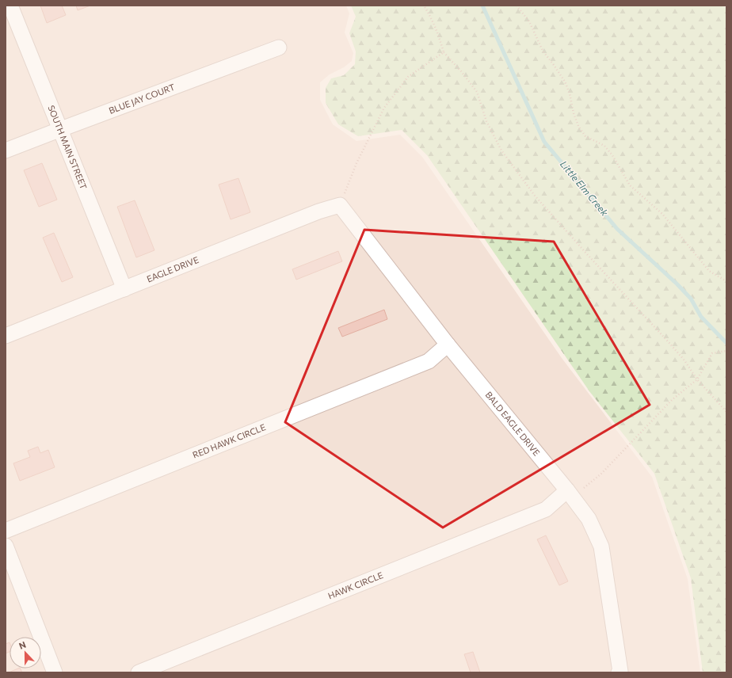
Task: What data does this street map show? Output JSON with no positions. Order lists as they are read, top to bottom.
{
  "streets": {
    "street": [
      "BLUE JAY COURT",
      "SOUTH MAIN STREET",
      "EAGLE DRIVE",
      "BALD EAGLE DRIVE",
      "RED HAWK CIRCLE",
      "HAWK CIRCLE"
    ]
  },
  "crossings": [
    ["BLUE JAY COURT", "SOUTH MAIN STREET"],
    ["SOUTH MAIN STREET", "EAGLE DRIVE"],
    ["EAGLE DRIVE", "BALD EAGLE DRIVE"],
    ["BALD EAGLE DRIVE", "RED HAWK CIRCLE"],
    ["BALD EAGLE DRIVE", "HAWK CIRCLE"]
  ],
  "water": ["Little Elm Creek"],
  "north": "top"
}
